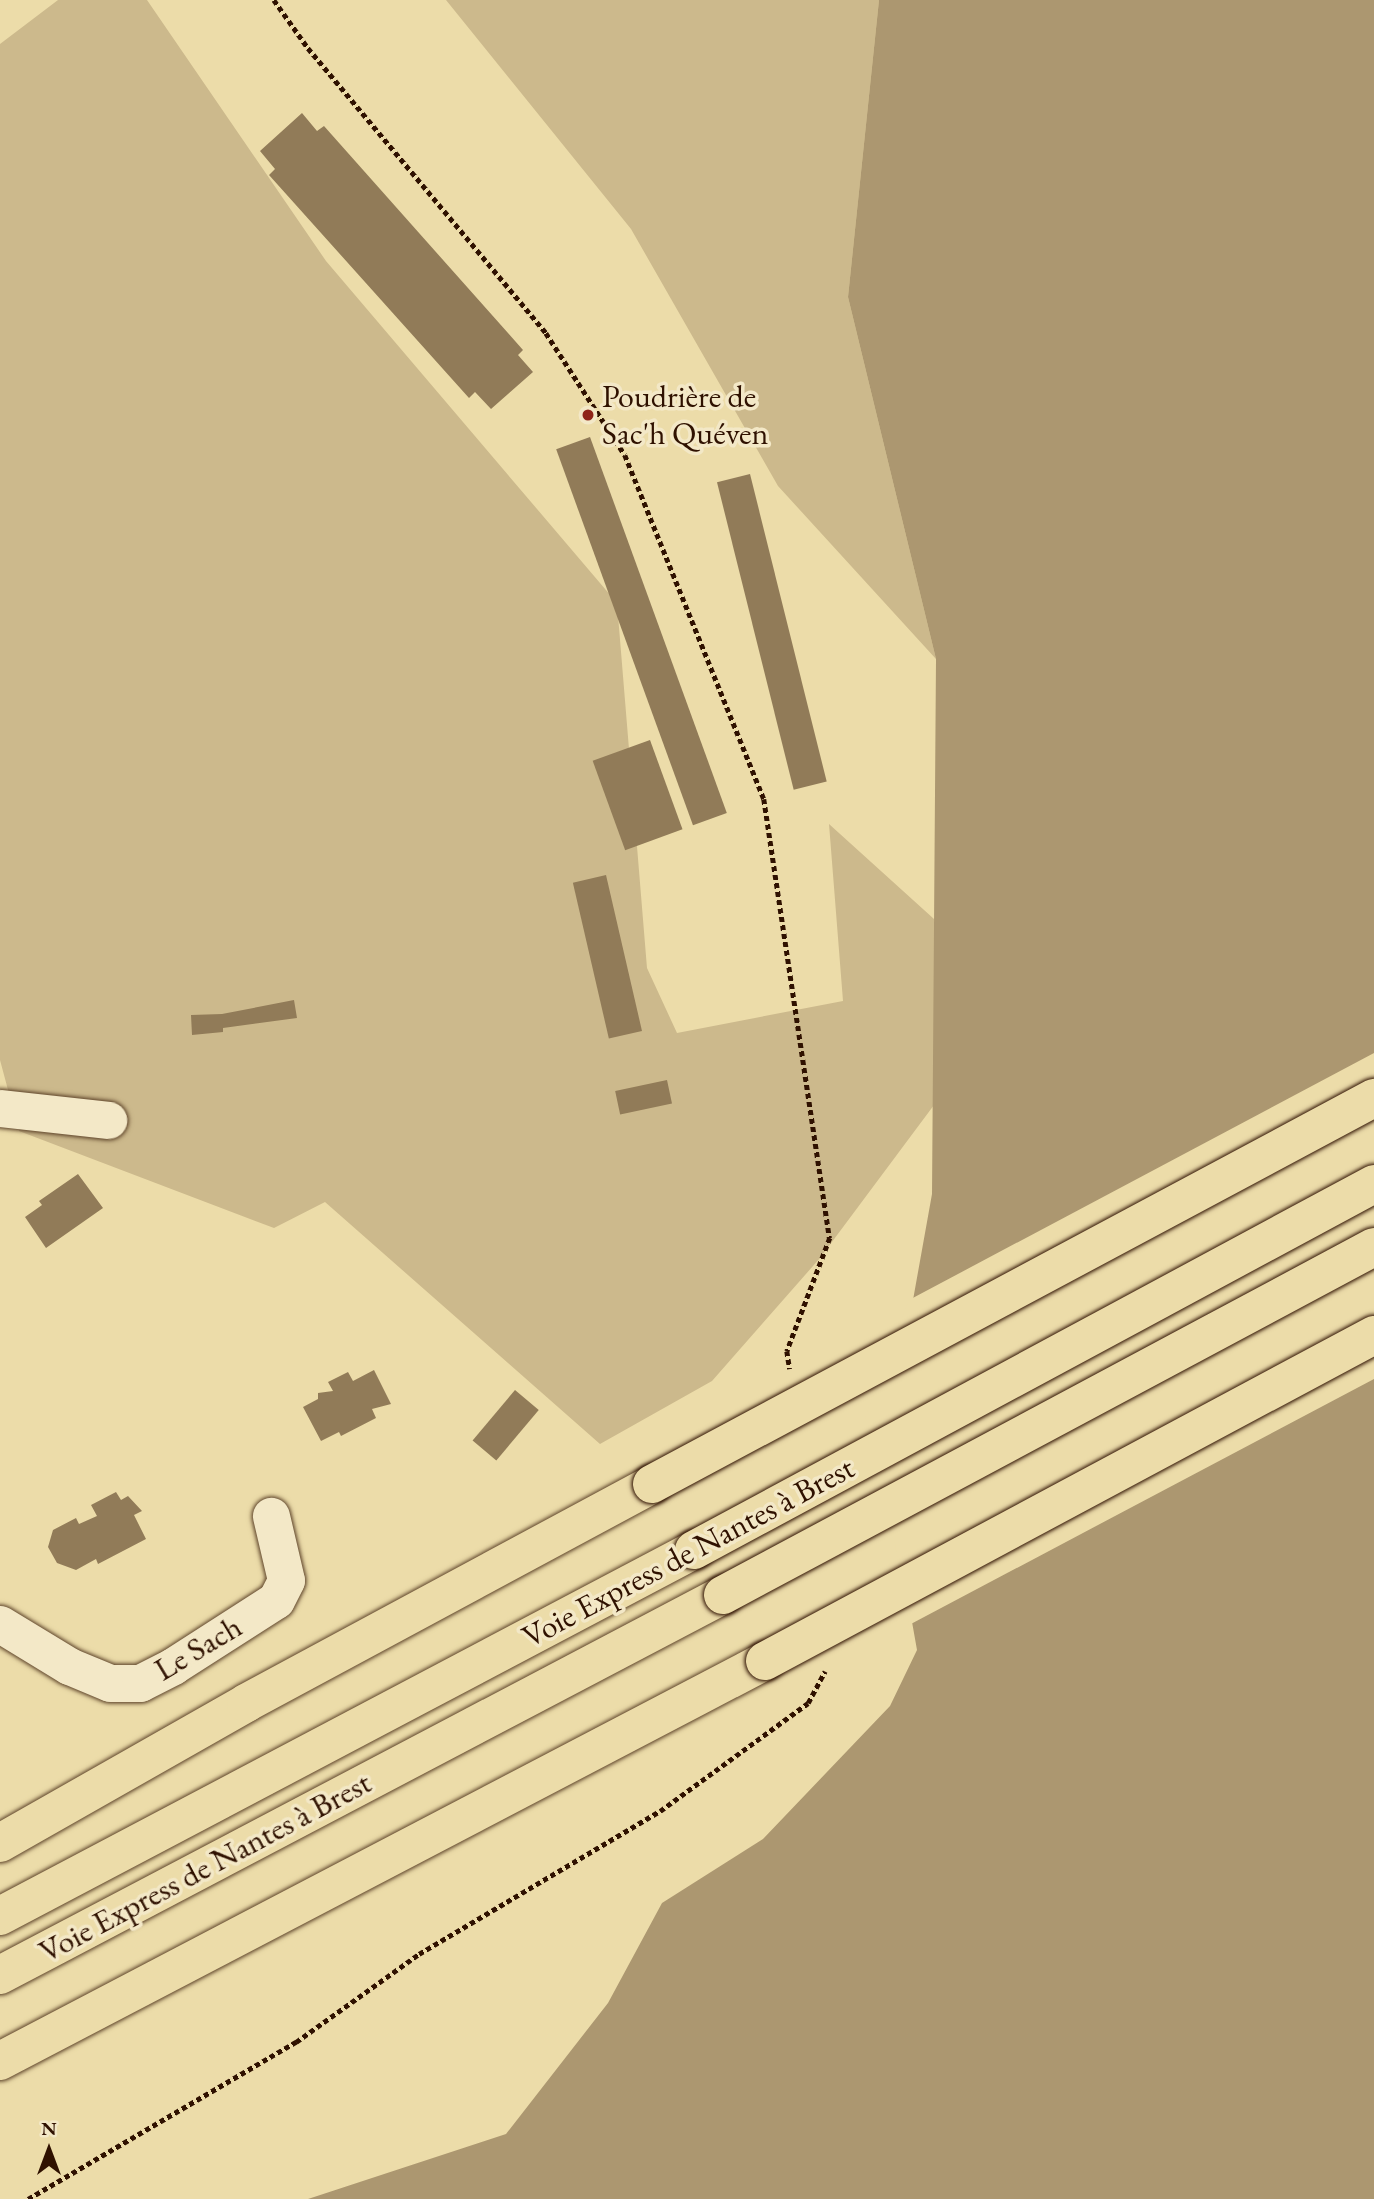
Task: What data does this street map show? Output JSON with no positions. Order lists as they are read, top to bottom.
{
  "streets": {
    "highway": ["Voie Express de Nantes à Brest"],
    "street": ["Le Sach"]
  },
  "places": ["Poudrière de Sac'h Quéven"],
  "north": "top"
}
